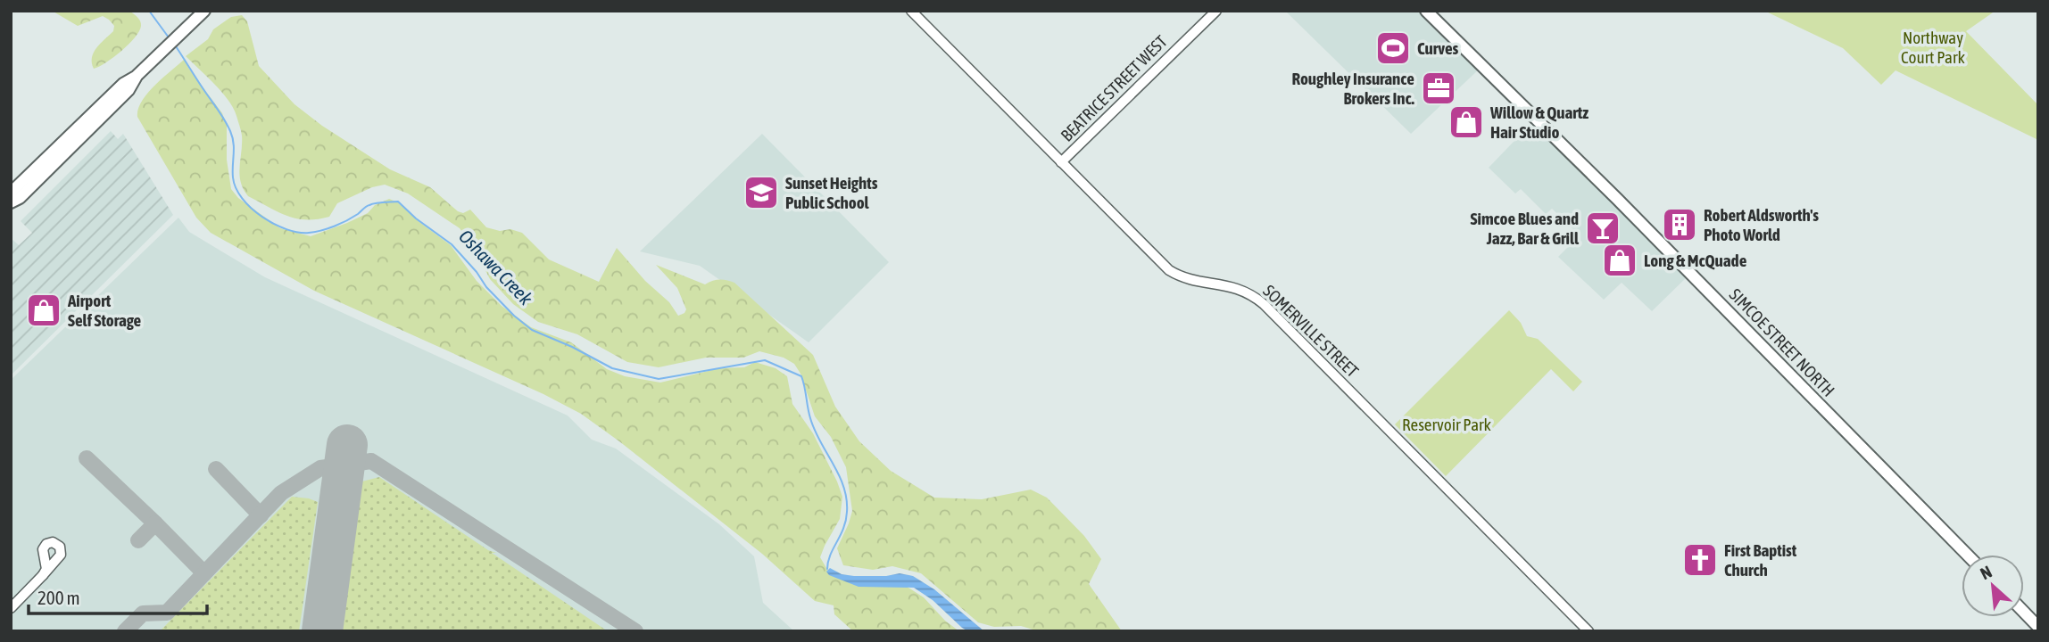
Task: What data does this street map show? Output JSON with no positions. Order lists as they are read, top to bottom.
{
  "streets": {
    "main road": ["SIMCOE STREET NORTH"],
    "street": ["BEATRICE STREET WEST", "SOMERVILLE STREET"]
  },
  "crossings": [
    ["BEATRICE STREET WEST", "SOMERVILLE STREET"]
  ],
  "water": ["Oshawa Creek"],
  "parks": ["Northway Court Park", "Reservoir Park"],
  "places": {
    "sports": ["Curves"],
    "office": ["Roughley Insurance Brokers Inc."],
    "shop": ["Willow & Quartz Hair Studio", "Long & McQuade", "Airport Self Storage"],
    "school or university": ["Sunset Heights Public School"],
    "building": ["Robert Aldsworth's Photo World"],
    "bar": ["Simcoe Blues and Jazz, Bar & Grill"],
    "church": ["First Baptist Church"]
  },
  "scale_bar": "200 m",
  "north": "top left"
}
